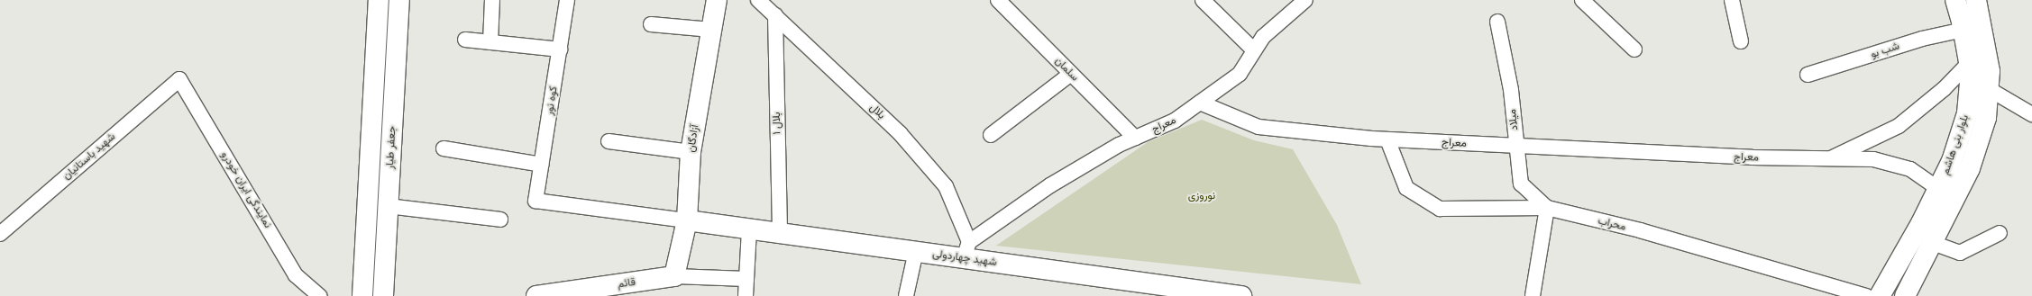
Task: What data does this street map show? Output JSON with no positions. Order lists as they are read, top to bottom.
{
  "streets": {
    "street": [
      "شب بو",
      "سلمان",
      "کوه نور",
      "بلال",
      "میلاد",
      "بلال ۱",
      "معراج",
      "آزادگان",
      "بلوار بنی هاشم",
      "جعفر طیار",
      "شهید باستانیان",
      "نمایندگی ایران خودرو",
      "محراب",
      "شهید چهاردولی",
      "قائم"
    ]
  },
  "crossings": [
    ["شب بو", "بلوار بنی هاشم"],
    ["سلمان", "معراج"],
    ["کوه نور", "آزادگان"],
    ["کوه نور", "شهید چهاردولی"],
    ["بلال", "بلال ۱"],
    ["بلال", "معراج"],
    ["بلال", "شهید چهاردولی"],
    ["میلاد", "معراج"],
    ["میلاد", "محراب"],
    ["بلال ۱", "شهید چهاردولی"],
    ["معراج", "بلوار بنی هاشم"],
    ["معراج", "محراب"],
    ["معراج", "شهید چهاردولی"],
    ["آزادگان", "شهید چهاردولی"],
    ["آزادگان", "قائم"],
    ["شهید باستانیان", "نمایندگی ایران خودرو"]
  ],
  "parks": ["نوروزی"]
}
